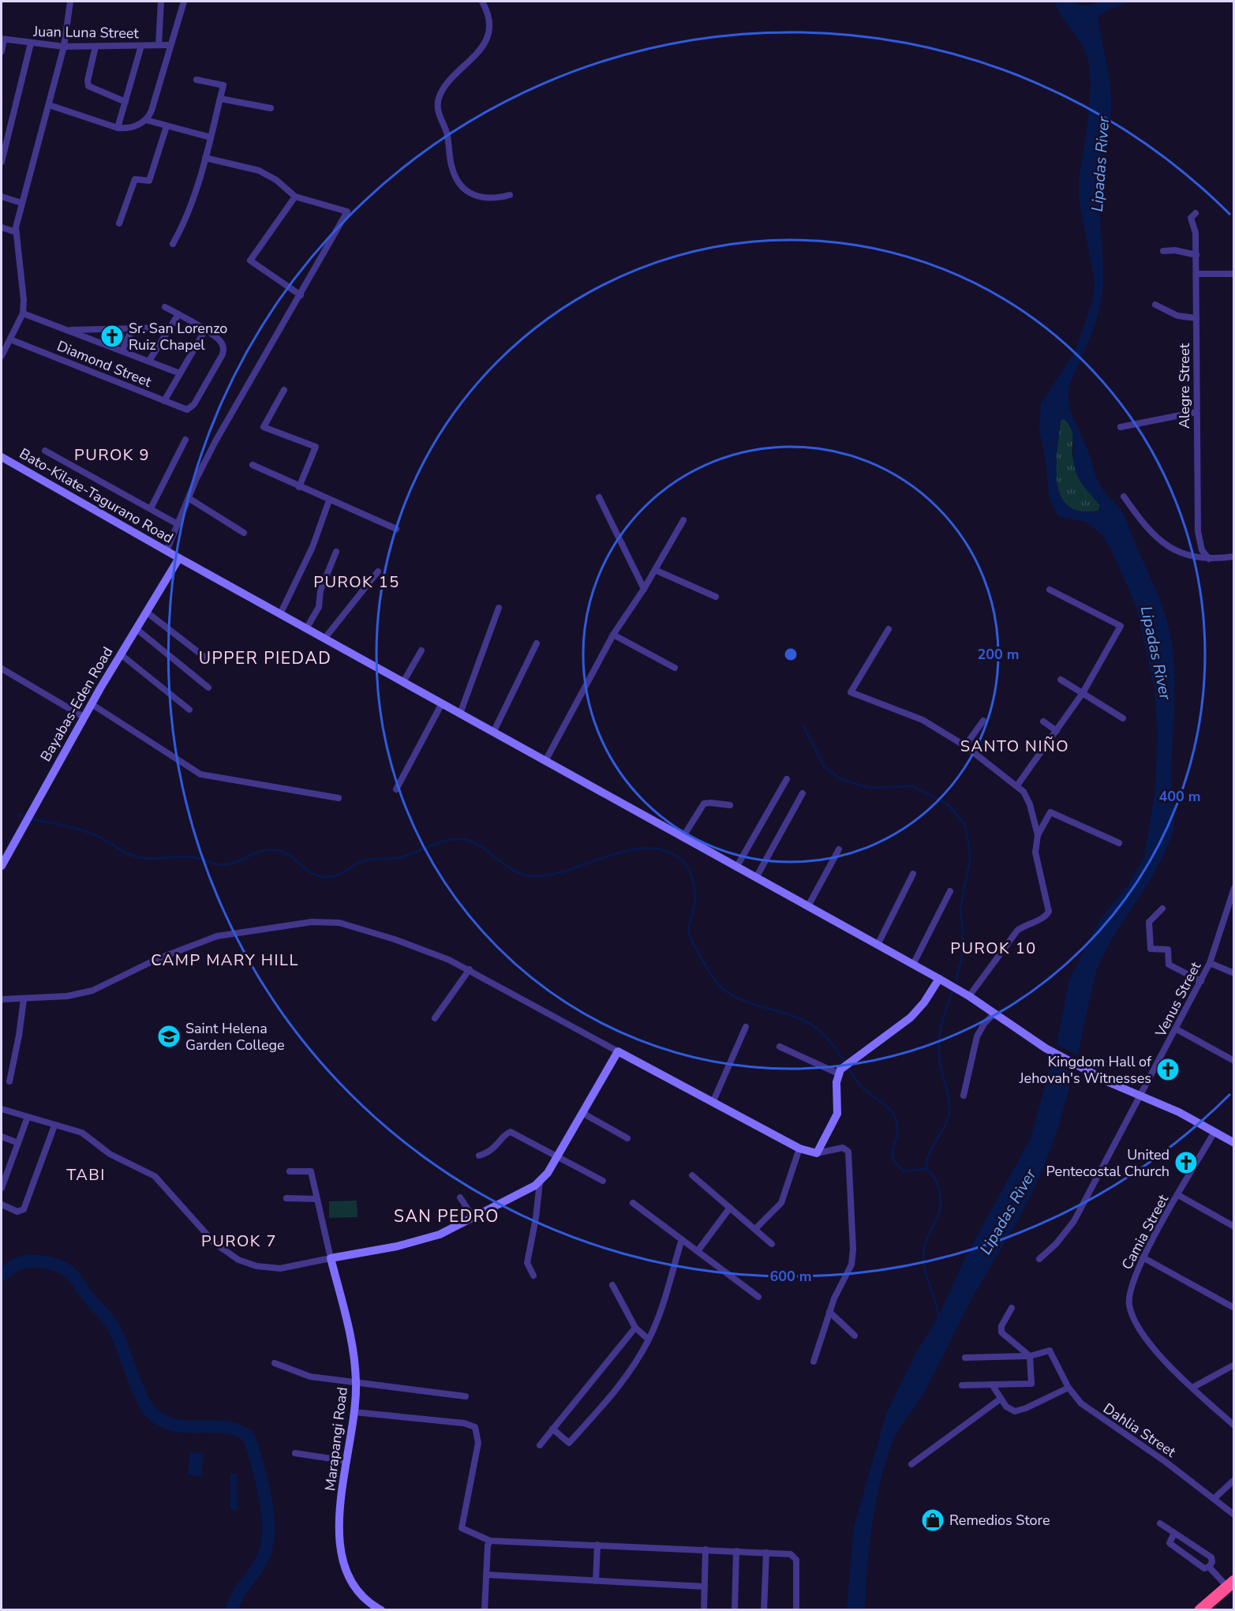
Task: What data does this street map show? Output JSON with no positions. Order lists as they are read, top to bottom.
{
  "streets": {
    "main road": ["Bato-Kilate-Tagurano Road", "Bayabas-Eden Road", "Marapangi Road"],
    "street": [
      "Juan Luna Street",
      "Diamond Street",
      "Alegre Street",
      "Venus Street",
      "Camia Street",
      "Dahlia Street"
    ]
  },
  "crossings": [
    ["Bato-Kilate-Tagurano Road", "Bayabas-Eden Road"],
    ["Bato-Kilate-Tagurano Road", "Venus Street"],
    ["Bato-Kilate-Tagurano Road", "Camia Street"]
  ],
  "districts": [
    "PUROK 9",
    "PUROK 15",
    "UPPER PIEDAD",
    "SANTO NIÑO",
    "PUROK 10",
    "CAMP MARY HILL",
    "TABI",
    "SAN PEDRO",
    "PUROK 7"
  ],
  "water": ["Lipadas River"],
  "places": {
    "church": ["Sr. San Lorenzo Ruiz Chapel", "Kingdom Hall of Jehovah's Witnesses", "United Pentecostal Church"],
    "school or university": ["Saint Helena Garden College"],
    "shop": ["Remedios Store"]
  },
  "rings": ["200 m", "400 m", "600 m"]
}
